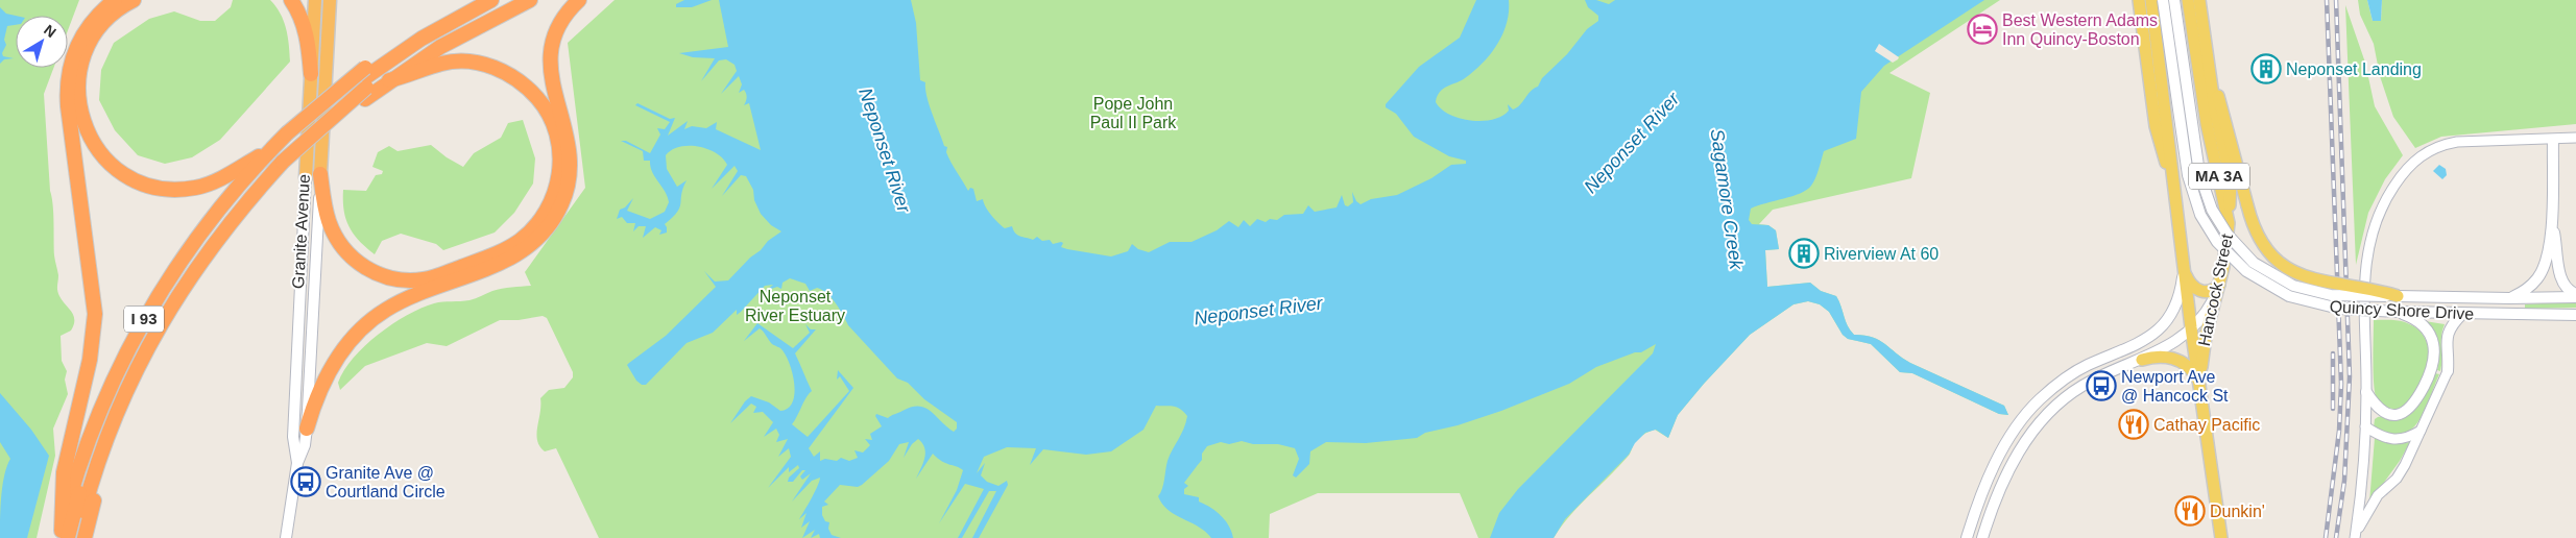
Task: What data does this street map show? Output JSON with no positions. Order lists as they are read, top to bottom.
{
  "streets": {
    "highway": ["Granite Avenue", "I 93"],
    "main road": ["MA 3A", "Hancock Street", "Quincy Shore Drive"]
  },
  "water": ["Neponset River", "Sagamore Creek"],
  "parks": ["Pope John Paul II Park", "Neponset River Estuary"],
  "places": {
    "hotel": ["Best Western Adams Inn Quincy-Boston"],
    "building": ["Neponset Landing", "Riverview At 60"],
    "bus stop": ["Newport Ave @ Hancock St", "Granite Ave @ Courtland Circle"],
    "restaurant": ["Cathay Pacific", "Dunkin'"]
  },
  "north": "top right"
}
